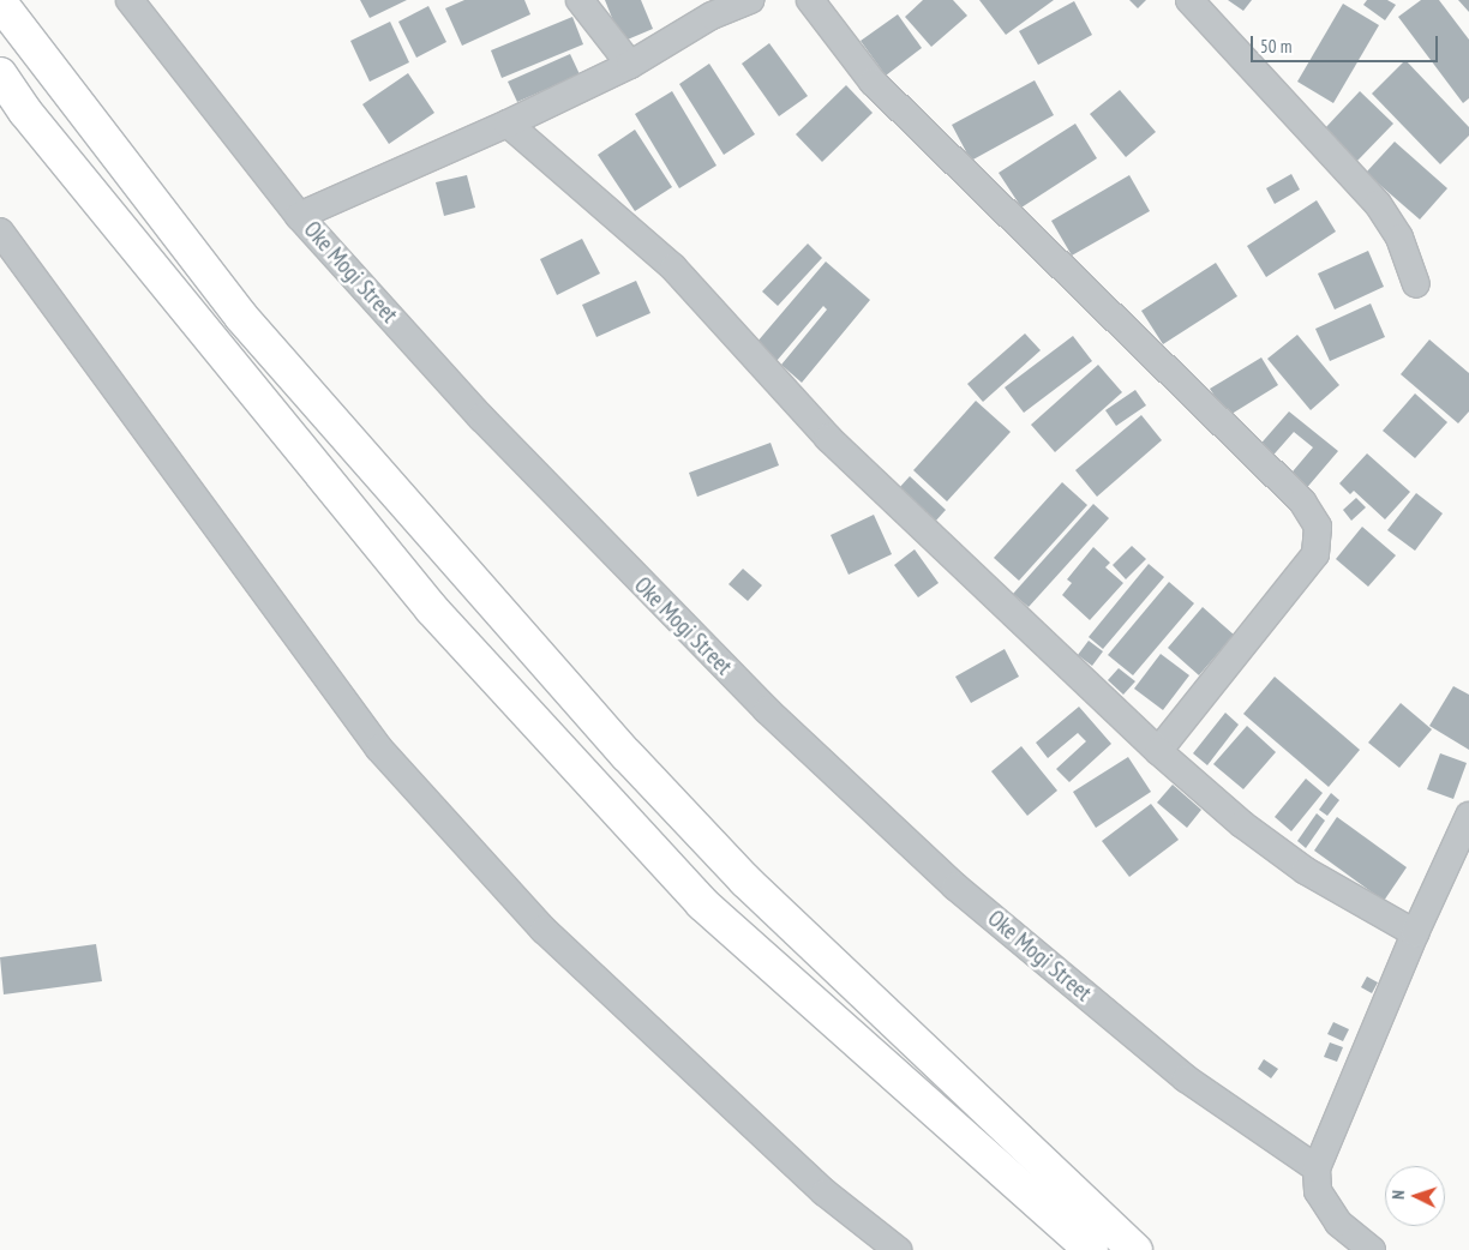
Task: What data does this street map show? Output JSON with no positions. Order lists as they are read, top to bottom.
{
  "streets": {
    "street": ["Oke Mogi Street"]
  },
  "scale_bar": "50 m",
  "north": "left"
}
